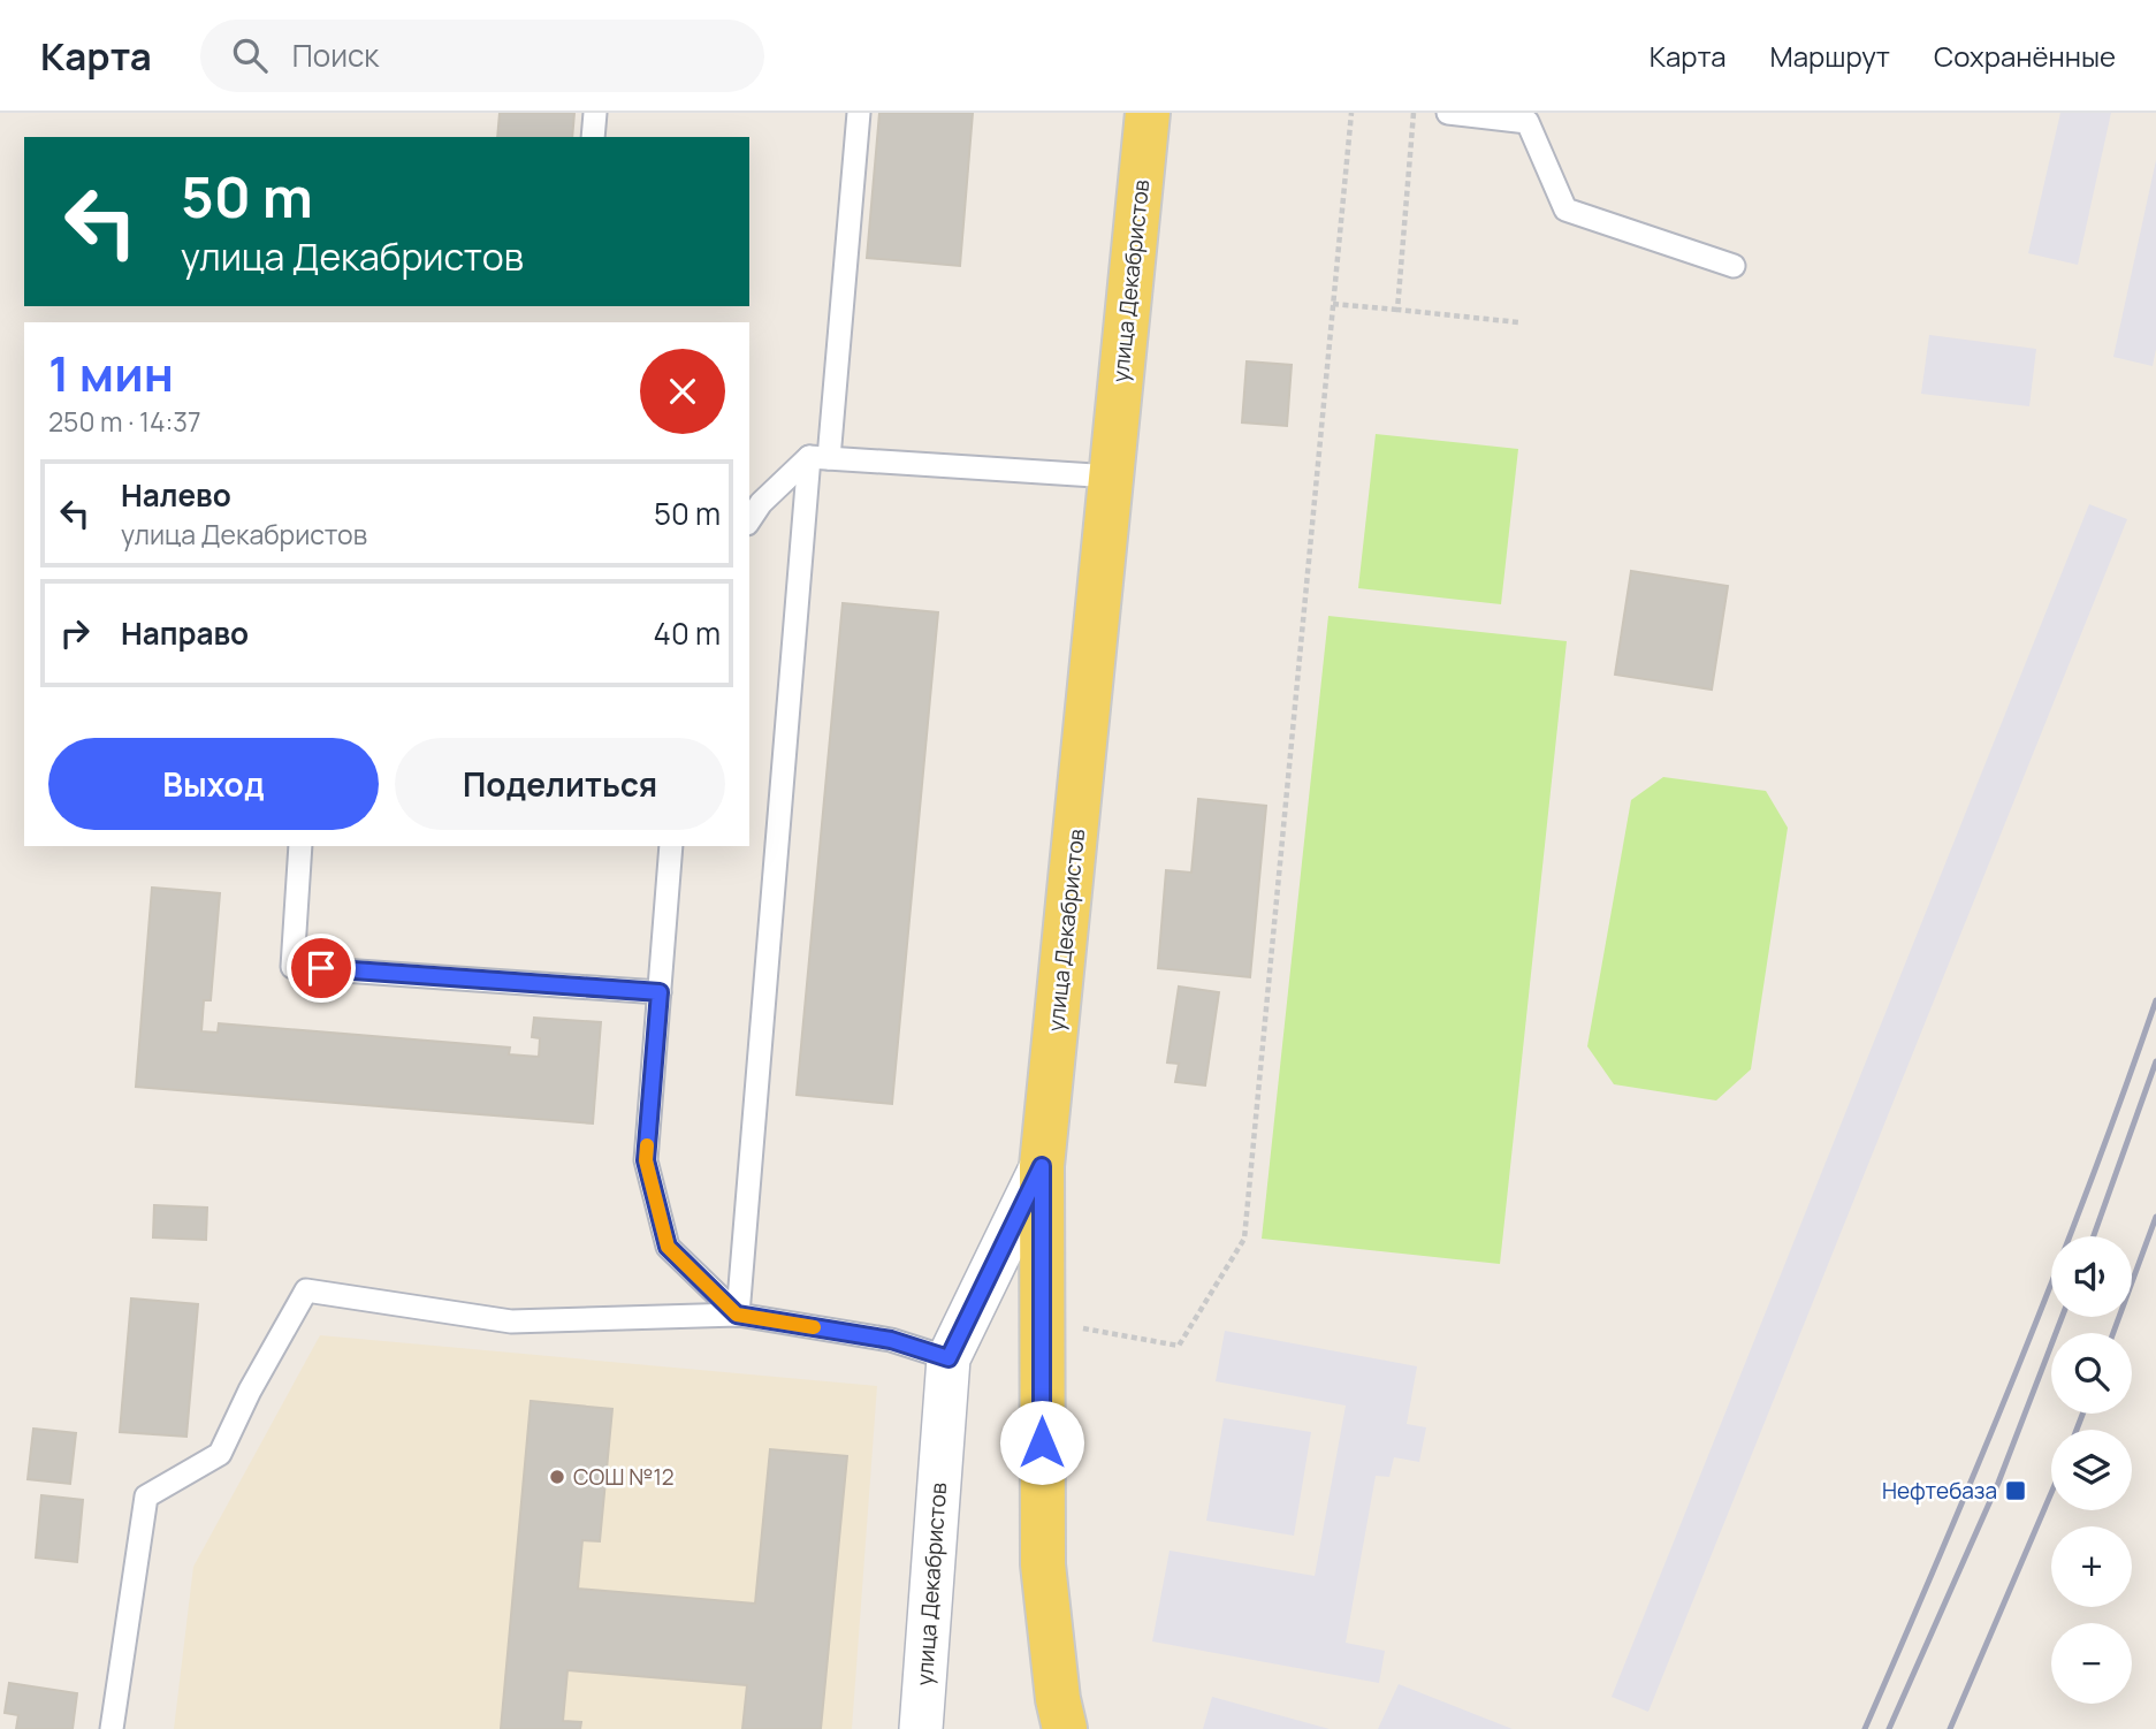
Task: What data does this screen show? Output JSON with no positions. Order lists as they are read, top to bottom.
{
  "streets": {
    "main road": ["улица Декабристов"]
  },
  "places": {
    "other": ["СОШ №12"],
    "transit": ["Нефтебаза"]
  },
  "page": {
    "header": "Карта",
    "search": "Поиск",
    "nav": ["Карта", "Маршрут", "Сохранённые"],
    "turn": ["50 m", "улица Декабристов"],
    "heading": ["1 мин", "250 m · 14:37"],
    "list": [
      {
        "name": "Налево",
        "note": "улица Декабристов",
        "value": "50 m"
      },
      {
        "name": "Направо",
        "value": "40 m"
      }
    ],
    "buttons": ["Выход", "Поделиться"],
    "map_buttons": ["+", "−"]
  }
}
